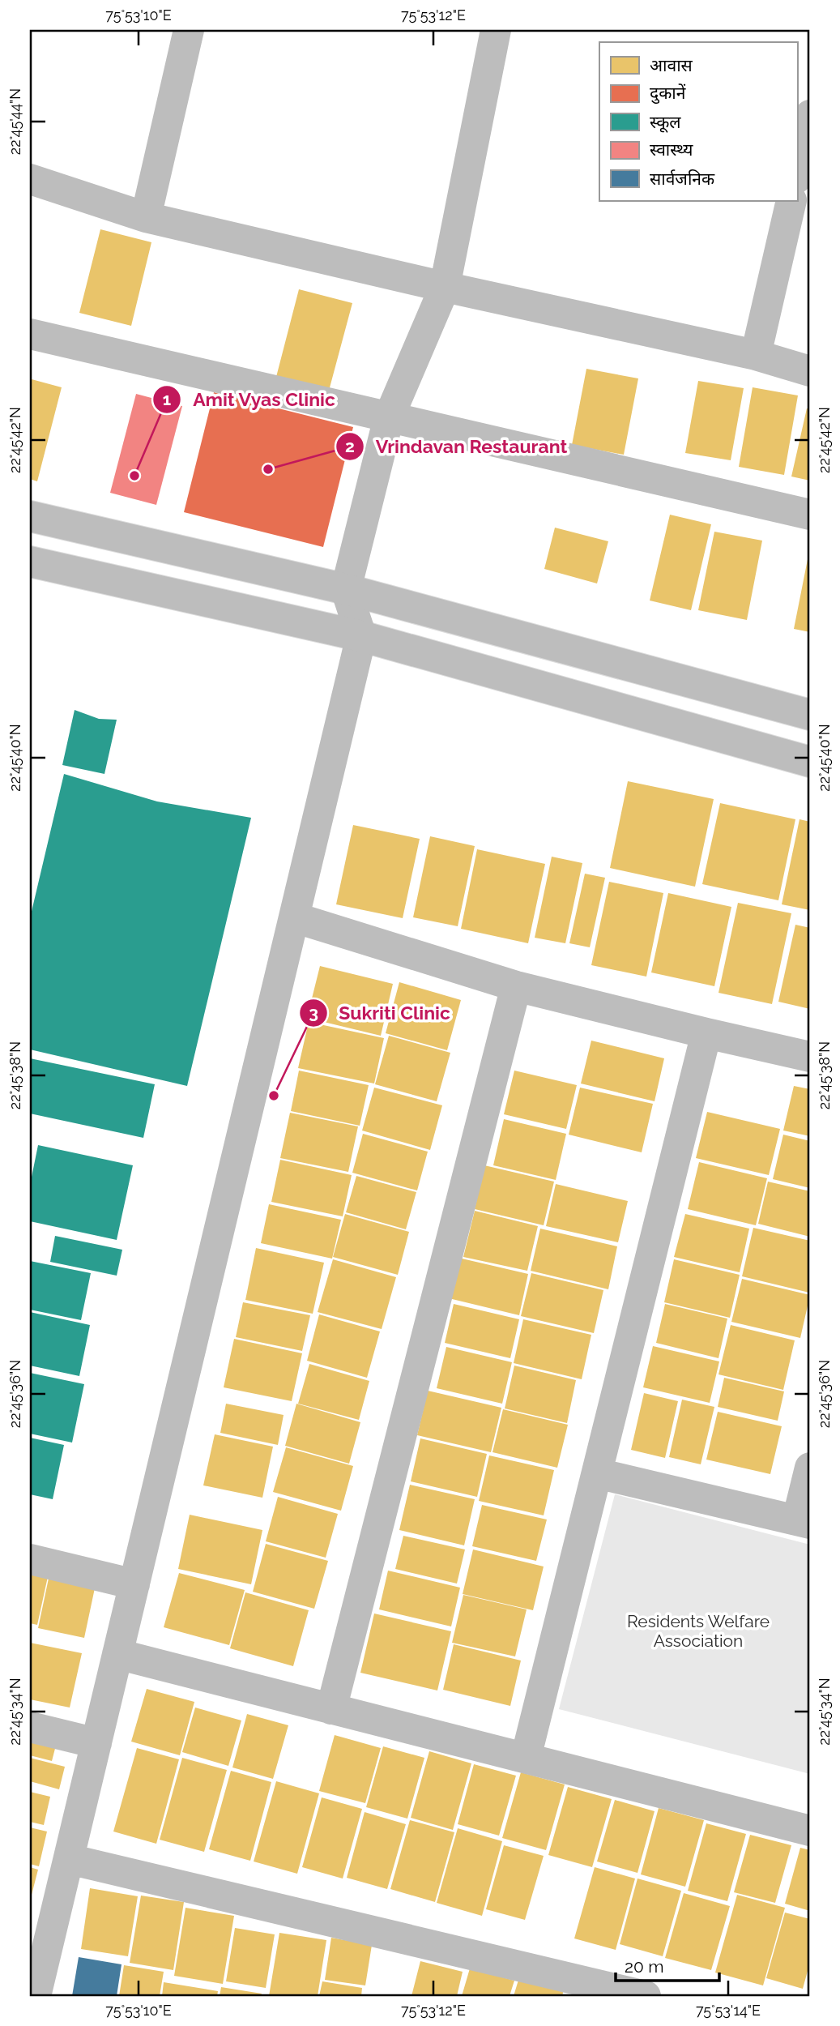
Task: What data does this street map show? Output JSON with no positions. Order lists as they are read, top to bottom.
{
  "parks": ["Residents Welfare Association"],
  "places": ["Vrindavan Restaurant", "Amit Vyas Clinic", "Sukriti Clinic"],
  "legend": [
    "आवास",
    "दुकानें",
    "स्कूल",
    "स्वास्थ्य",
    "सार्वजनिक"
  ],
  "scale_bar": "20 m",
  "coordinates": [
    "75°53'10\"E",
    "75°53'12\"E",
    "22°45'44\"N",
    "22°45'42\"N",
    "22°45'40\"N",
    "22°45'38\"N",
    "22°45'36\"N",
    "22°45'34\"N",
    "75°53'14\"E"
  ]
}
